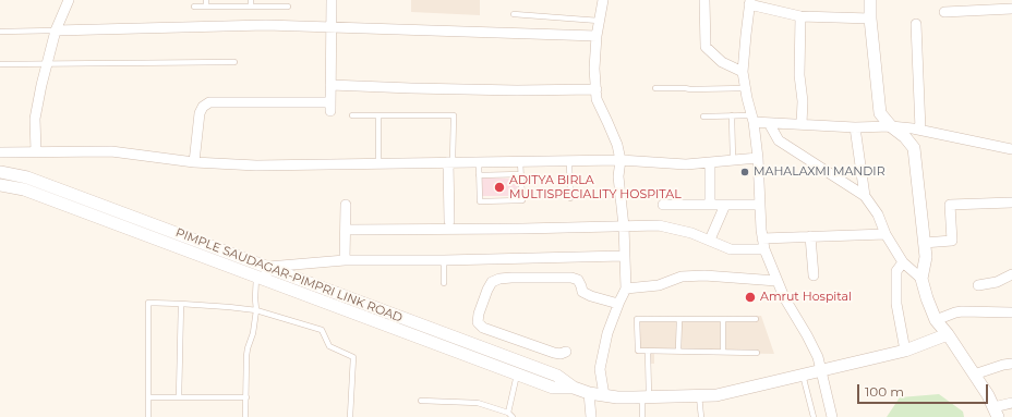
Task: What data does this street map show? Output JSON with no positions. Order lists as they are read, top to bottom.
{
  "streets": {
    "street": ["PIMPLE SAUDAGAR-PIMPRI LINK ROAD"]
  },
  "places": ["MAHALAXMI MANDIR", "ADITYA BIRLA MULTISPECIALITY HOSPITAL", "Amrut Hospital"],
  "scale_bar": "100 m"
}
